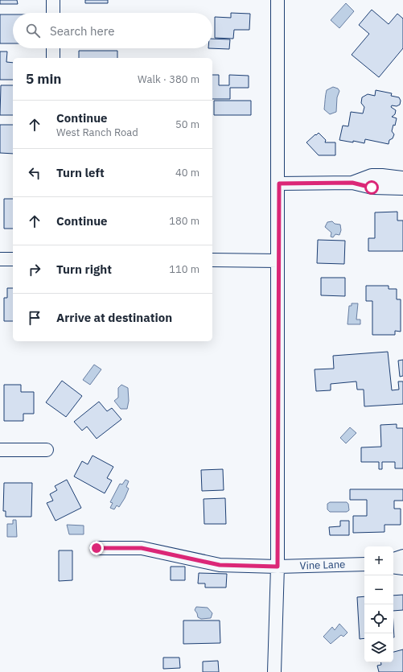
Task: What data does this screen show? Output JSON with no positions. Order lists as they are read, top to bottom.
{
  "streets": {
    "street": ["Vine Lane"]
  },
  "page": {
    "search": "Search here",
    "heading": ["5 min", "Walk · 380 m"],
    "list": [
      ["Continue", "West Ranch Road", "50 m"],
      ["Turn left", "40 m"],
      ["Continue", "180 m"],
      ["Turn right", "110 m"],
      "Arrive at destination"
    ],
    "map_buttons": ["+", "−"]
  }
}
